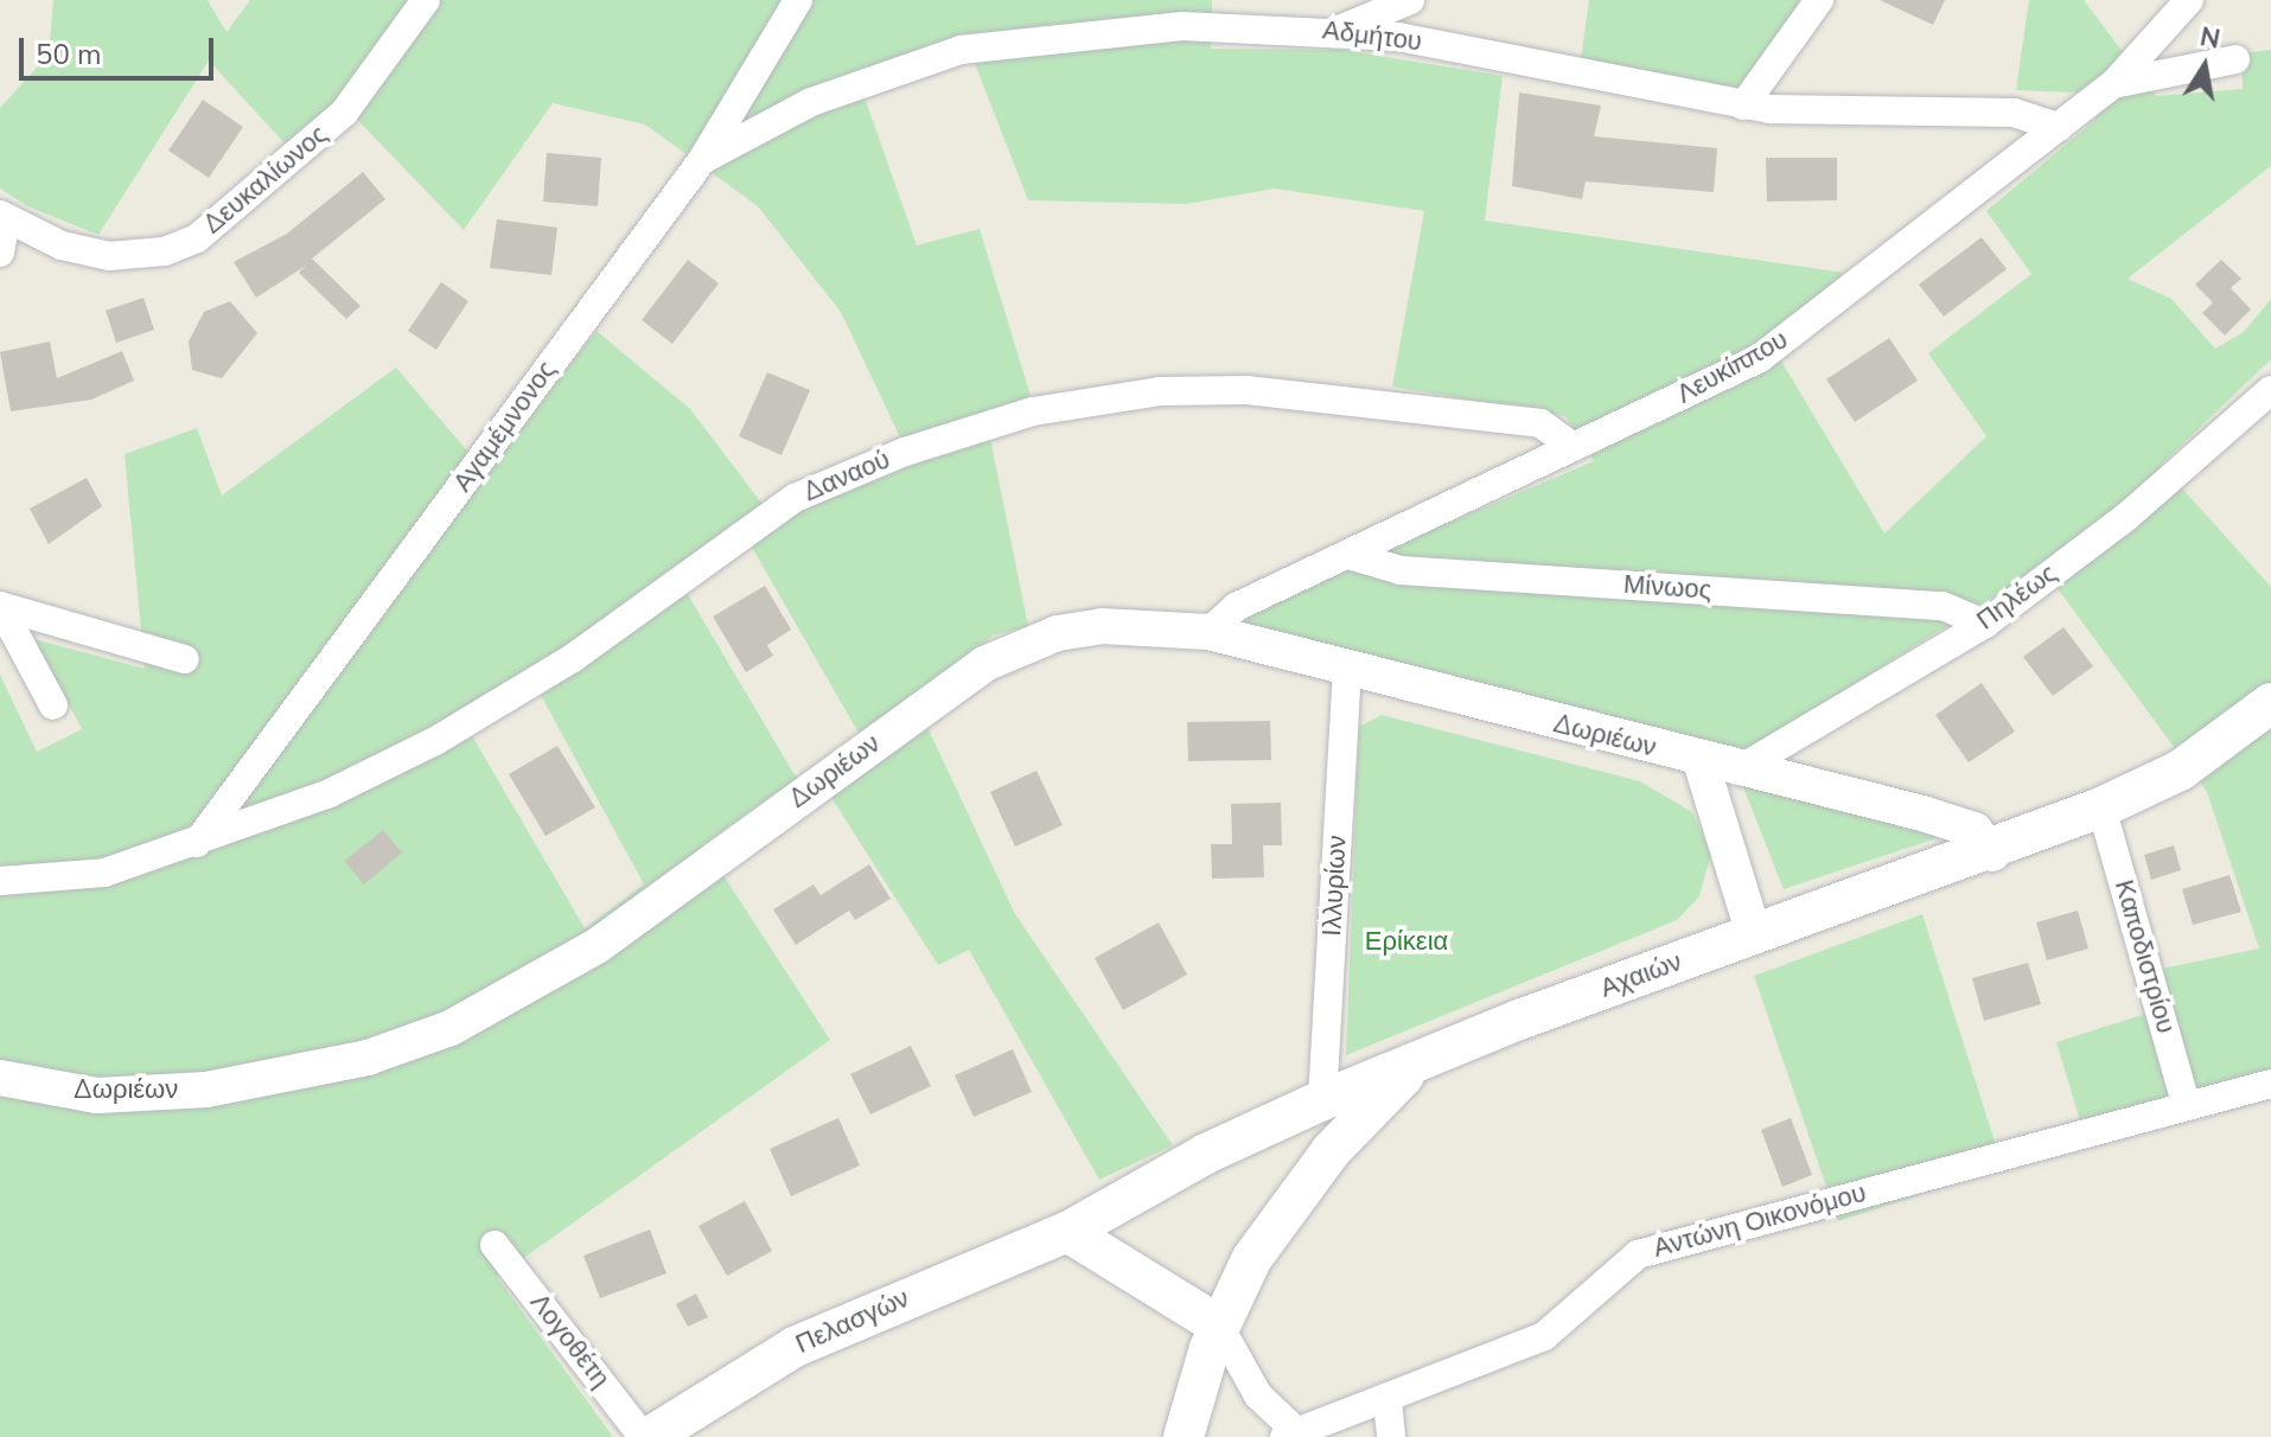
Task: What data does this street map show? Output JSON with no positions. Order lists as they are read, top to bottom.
{
  "streets": {
    "main road": ["Αχαιών", "Πελασγών"],
    "street": [
      "Αδμήτου",
      "Δευκαλίωνος",
      "Λευκίππου",
      "Αγαμέμνονος",
      "Δαναού",
      "Μίνωος",
      "Πηλέως",
      "Δωριέων",
      "Ιλλυρίων",
      "Καποδιστρίου",
      "Αντώνη Οικονόμου",
      "Λογοθέτη"
    ]
  },
  "crossings": [
    ["Αδμήτου", "Λευκίππου"],
    ["Αδμήτου", "Αγαμέμνονος"],
    ["Λευκίππου", "Δαναού"],
    ["Λευκίππου", "Μίνωος"],
    ["Λευκίππου", "Δωριέων"],
    ["Αγαμέμνονος", "Δαναού"],
    ["Μίνωος", "Πηλέως"],
    ["Πηλέως", "Δωριέων"],
    ["Δωριέων", "Ιλλυρίων"],
    ["Δωριέων", "Αχαιών"],
    ["Ιλλυρίων", "Πελασγών"],
    ["Καποδιστρίου", "Αχαιών"],
    ["Καποδιστρίου", "Αντώνη Οικονόμου"],
    ["Αχαιών", "Πελασγών"],
    ["Πελασγών", "Λογοθέτη"]
  ],
  "parks": ["Ερίκεια"],
  "scale_bar": "50 m",
  "north": "top"
}
